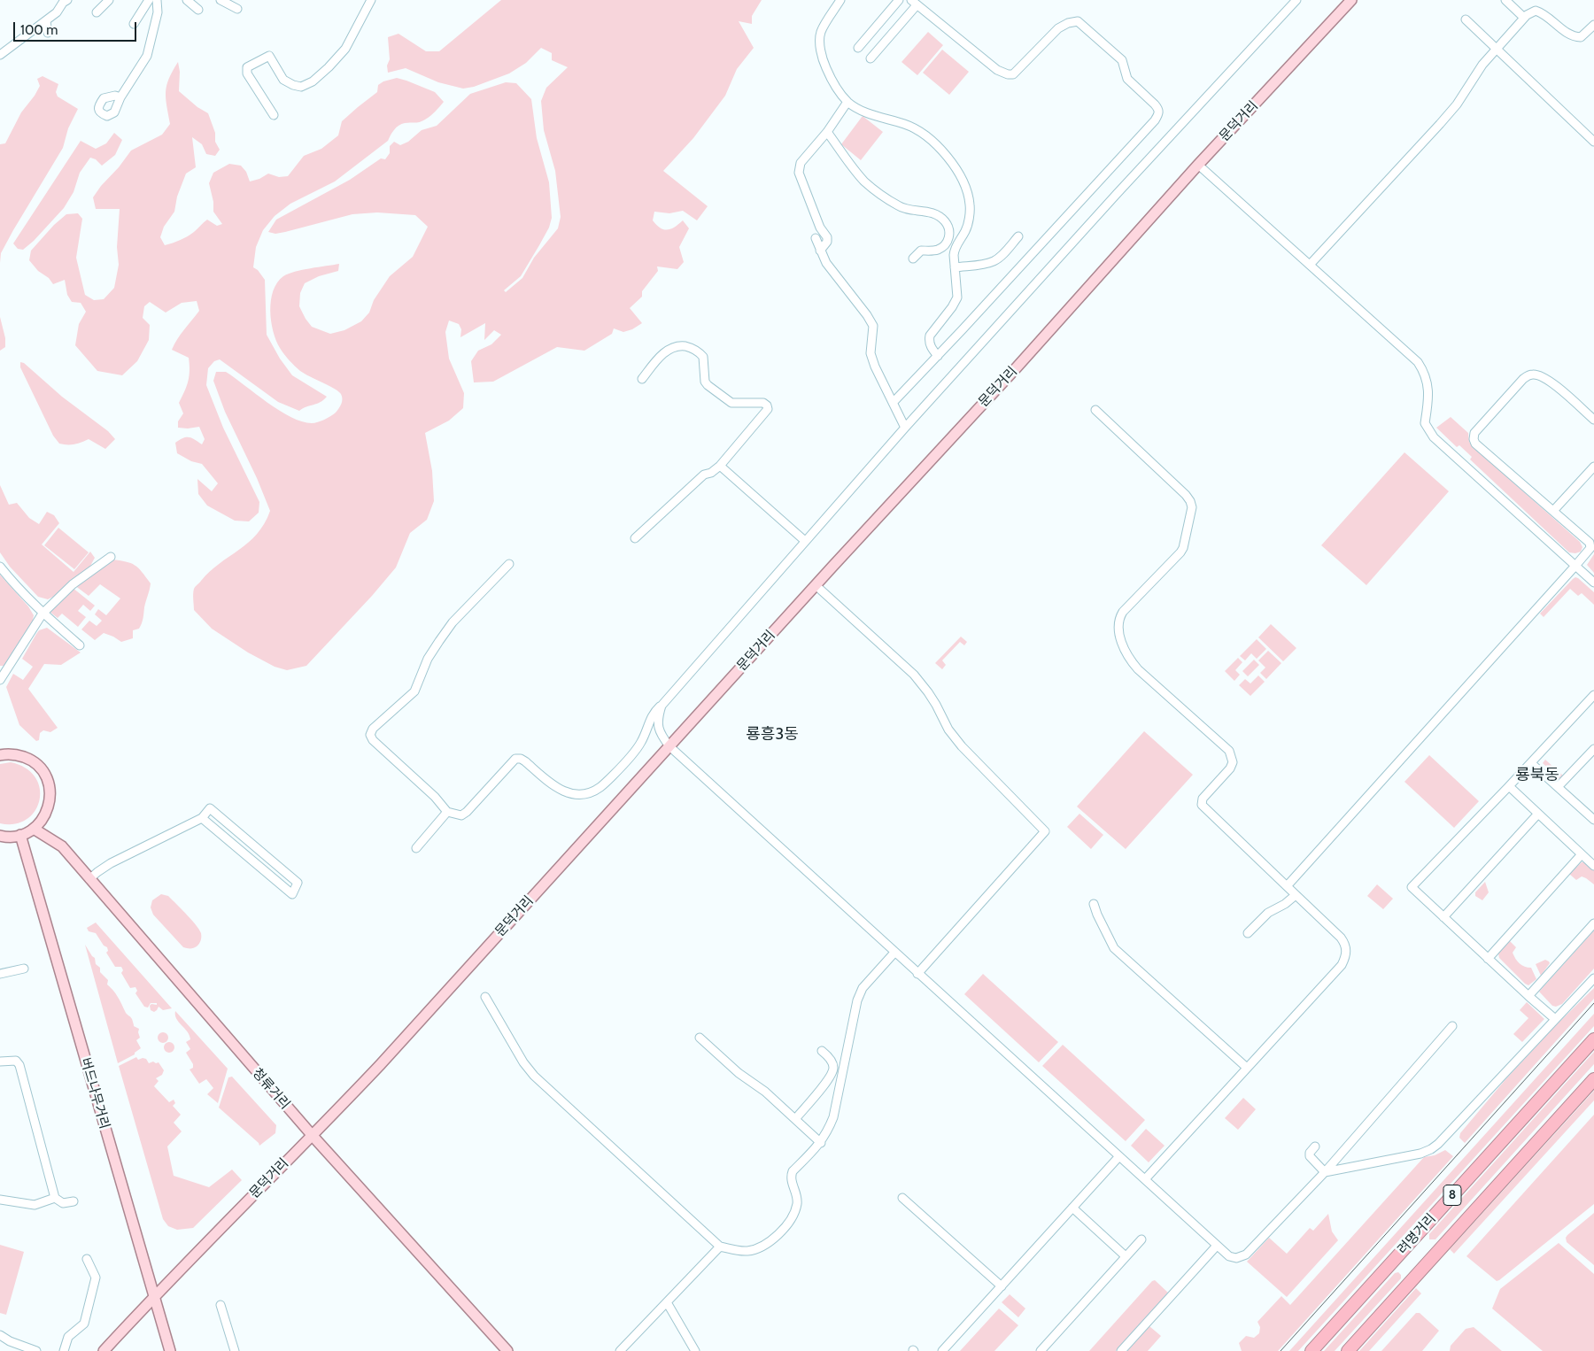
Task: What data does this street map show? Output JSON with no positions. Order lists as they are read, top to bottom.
{
  "streets": {
    "highway": ["8", "려명거리"],
    "main road": ["문덕거리", "청류거리", "버드나무거리"]
  },
  "crossings": [
    ["문덕거리", "청류거리"],
    ["문덕거리", "버드나무거리"]
  ],
  "districts": ["룡흥3동", "룡북동"],
  "scale_bar": "100 m"
}
